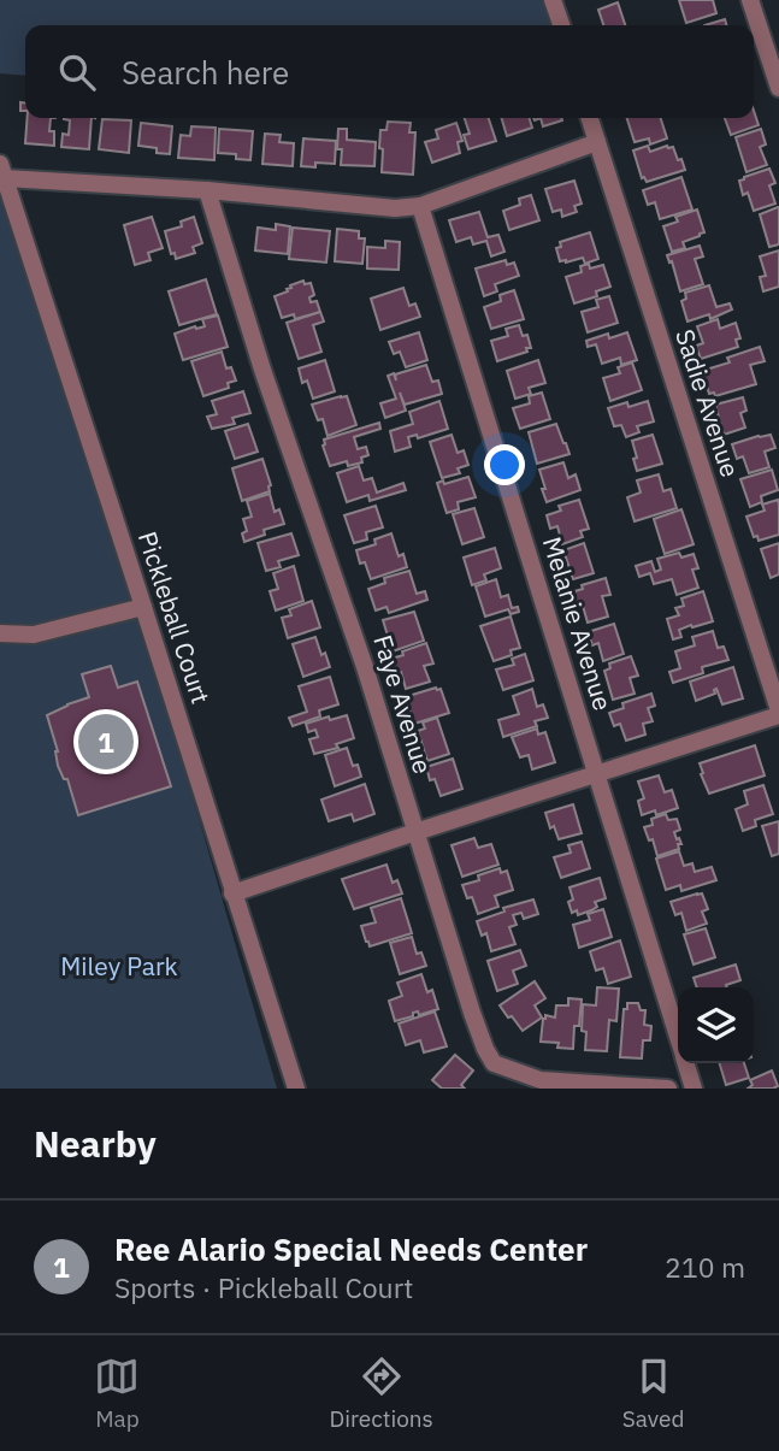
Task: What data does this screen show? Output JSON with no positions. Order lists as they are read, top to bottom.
{
  "streets": {
    "street": [
      "Sadie Avenue",
      "Pickleball Court",
      "Melanie Avenue",
      "Faye Avenue"
    ]
  },
  "parks": ["Miley Park"],
  "page": {
    "search": "Search here",
    "pins": "1",
    "heading": "Nearby",
    "list": [
      {
        "mark": "1",
        "name": "Ree Alario Special Needs Center",
        "note": "Sports · Pickleball Court",
        "value": "210 m"
      }
    ],
    "nav": ["Map", "Directions", "Saved"]
  }
}
